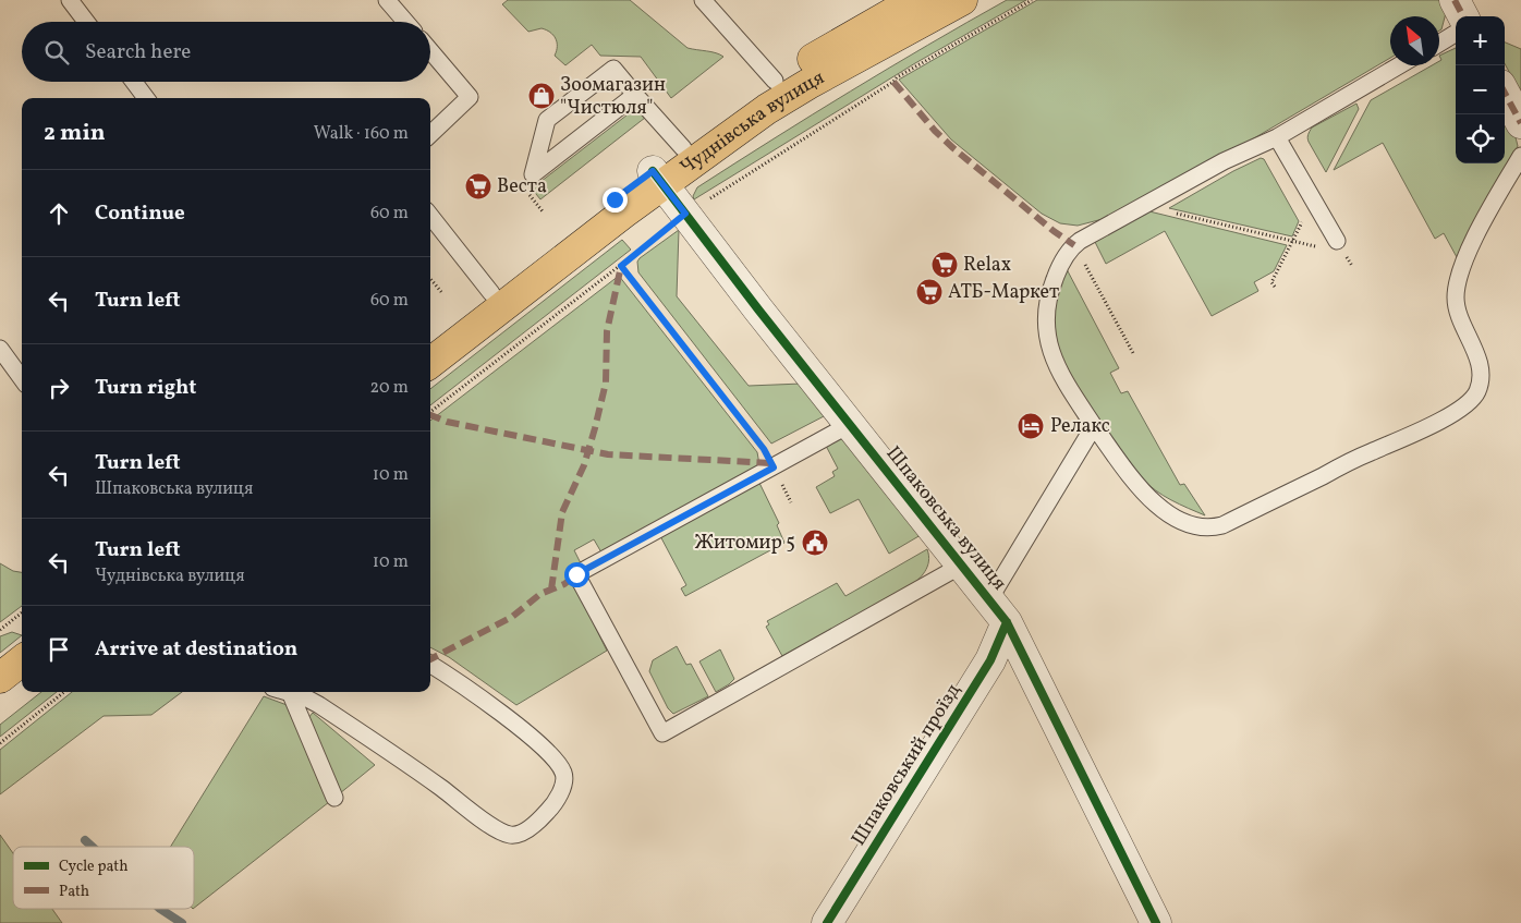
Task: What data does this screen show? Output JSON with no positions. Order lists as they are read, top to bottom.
{
  "streets": {
    "main road": ["Чуднівська вулиця"],
    "street": ["Шпаковська вулиця", "Шпаковський проїзд"]
  },
  "crossings": [
    ["Чуднівська вулиця", "Шпаковська вулиця"],
    ["Шпаковська вулиця", "Шпаковський проїзд"]
  ],
  "places": {
    "shop": ["Зоомагазин \"Чистюля\""],
    "supermarket": ["Веста", "Relax", "АТБ-Маркет"],
    "hotel": ["Релакс"],
    "public building": ["Житомир 5"]
  },
  "legend": ["Cycle path", "Path"],
  "north": "top left",
  "page": {
    "map_buttons": ["+", "−"],
    "search": "Search here",
    "heading": ["2 min", "Walk · 160 m"],
    "list": [
      ["Continue", "60 m"],
      ["Turn left", "60 m"],
      ["Turn right", "20 m"],
      ["Turn left", "Шпаковська вулиця", "10 m"],
      ["Turn left", "Чуднівська вулиця", "10 m"],
      "Arrive at destination"
    ]
  }
}
